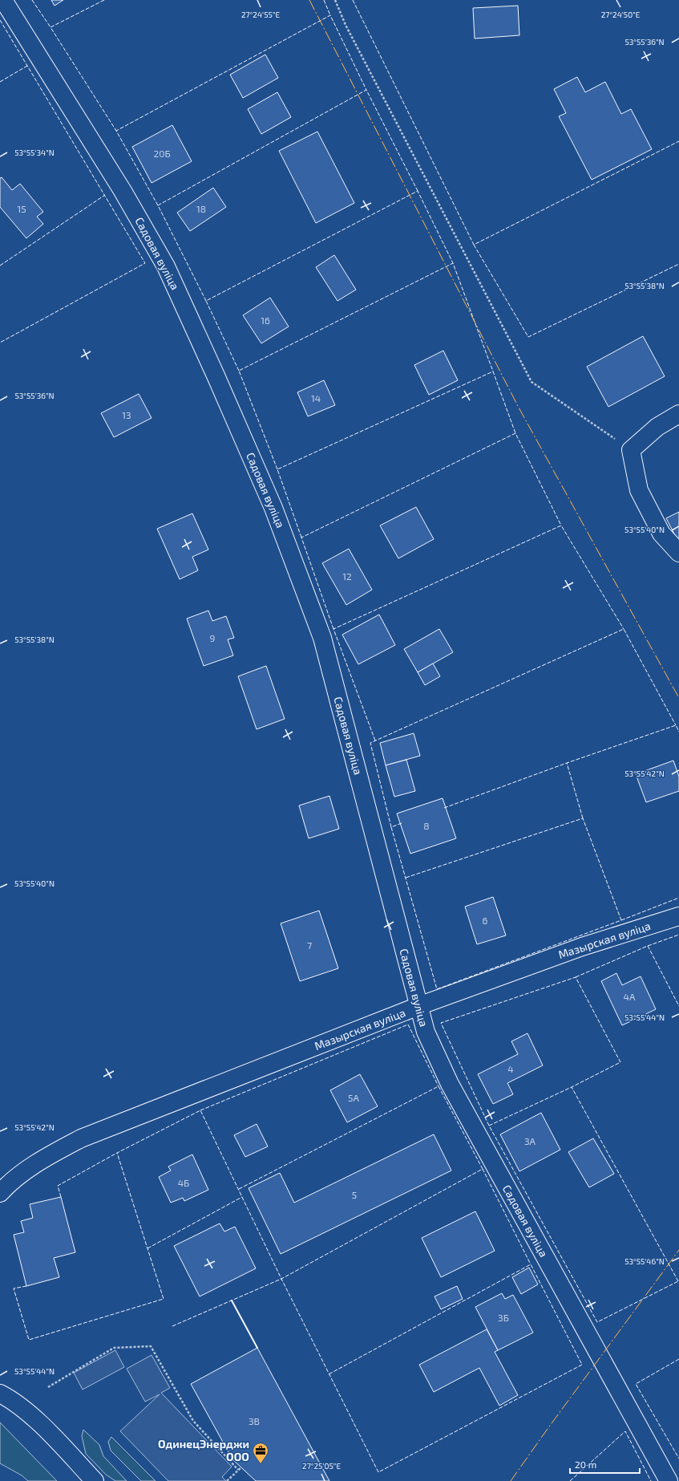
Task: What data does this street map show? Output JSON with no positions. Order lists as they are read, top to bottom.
{
  "streets": {
    "street": ["Садовая вуліца", "Мазырская вуліца"]
  },
  "crossings": [
    ["Садовая вуліца", "Мазырская вуліца"]
  ],
  "places": {
    "office": ["ОдинецЭнерджи ООО"]
  },
  "house_numbers": [
    "20Б",
    "15",
    "18",
    "16",
    "14",
    "13",
    "12",
    "9",
    "8",
    "6",
    "7",
    "4А",
    "4",
    "5A",
    "3А",
    "4Б",
    "5",
    "3Б",
    "3В"
  ],
  "scale_bar": "20 m",
  "coordinates": [
    "27°24'50\"E",
    "27°24'55\"E",
    "53°55'36\"N",
    "53°55'34\"N",
    "53°55'38\"N",
    "53°55'40\"N",
    "53°55'42\"N",
    "53°55'44\"N",
    "53°55'46\"N",
    "27°25'05\"E"
  ]
}
